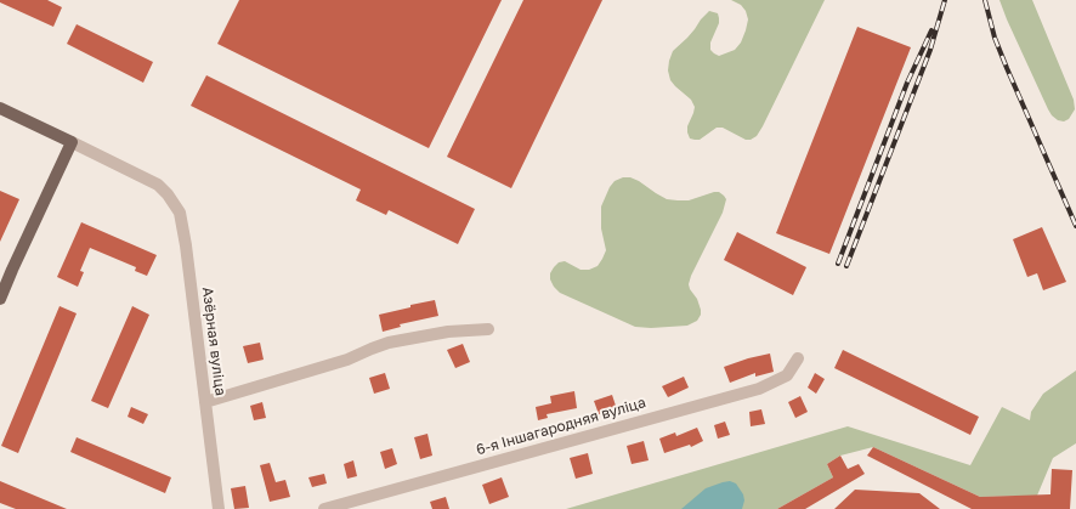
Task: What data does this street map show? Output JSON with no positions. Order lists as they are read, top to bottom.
{
  "streets": {
    "street": ["Азёрная вуліца", "6-я Іншагародняя вуліца"]
  }
}
